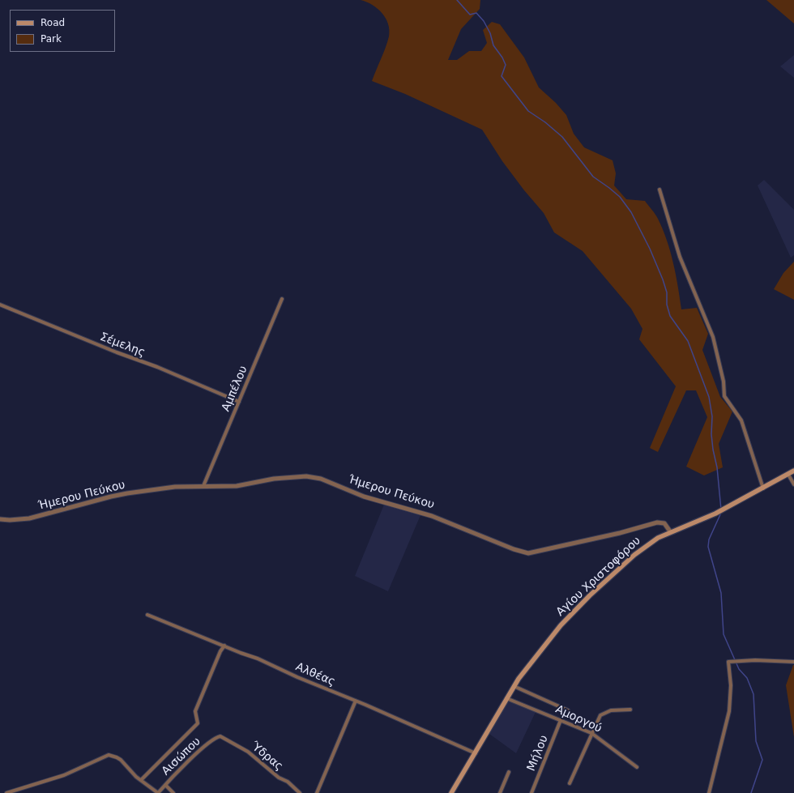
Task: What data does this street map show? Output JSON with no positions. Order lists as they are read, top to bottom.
{
  "streets": {
    "main road": ["Αγίου Χριστοφόρου"],
    "street": [
      "Σέμελης",
      "Αμπέλου",
      "Ήμερου Πεύκου",
      "Αλθέας",
      "Αμοργού",
      "Μήλου",
      "Αισώπου",
      "Ύδρας"
    ]
  },
  "crossings": [
    ["Σέμελης", "Αμπέλου"],
    ["Αμπέλου", "Ήμερου Πεύκου"],
    ["Ήμερου Πεύκου", "Αγίου Χριστοφόρου"],
    ["Αγίου Χριστοφόρου", "Αλθέας"],
    ["Αγίου Χριστοφόρου", "Αμοργού"],
    ["Αμοργού", "Μήλου"],
    ["Αισώπου", "Ύδρας"]
  ],
  "legend": ["Road", "Park"]
}
